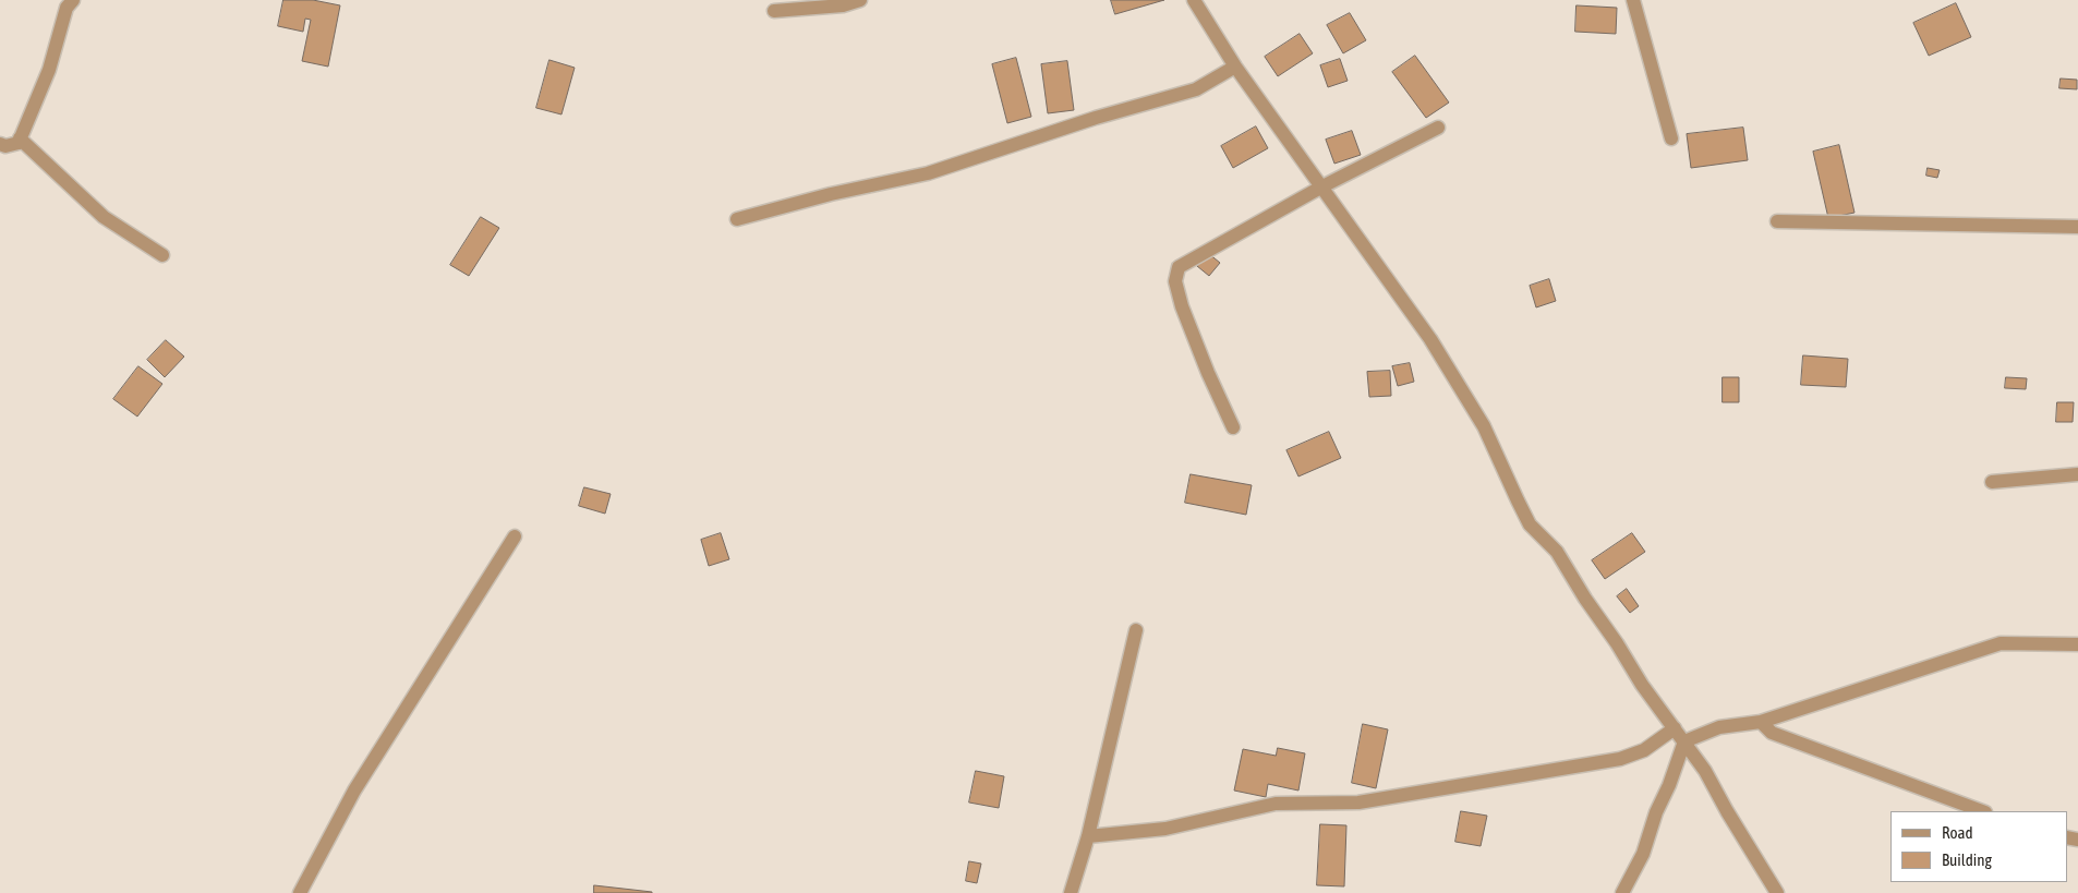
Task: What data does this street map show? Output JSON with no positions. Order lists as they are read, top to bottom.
{
  "legend": ["Road", "Building"]
}
